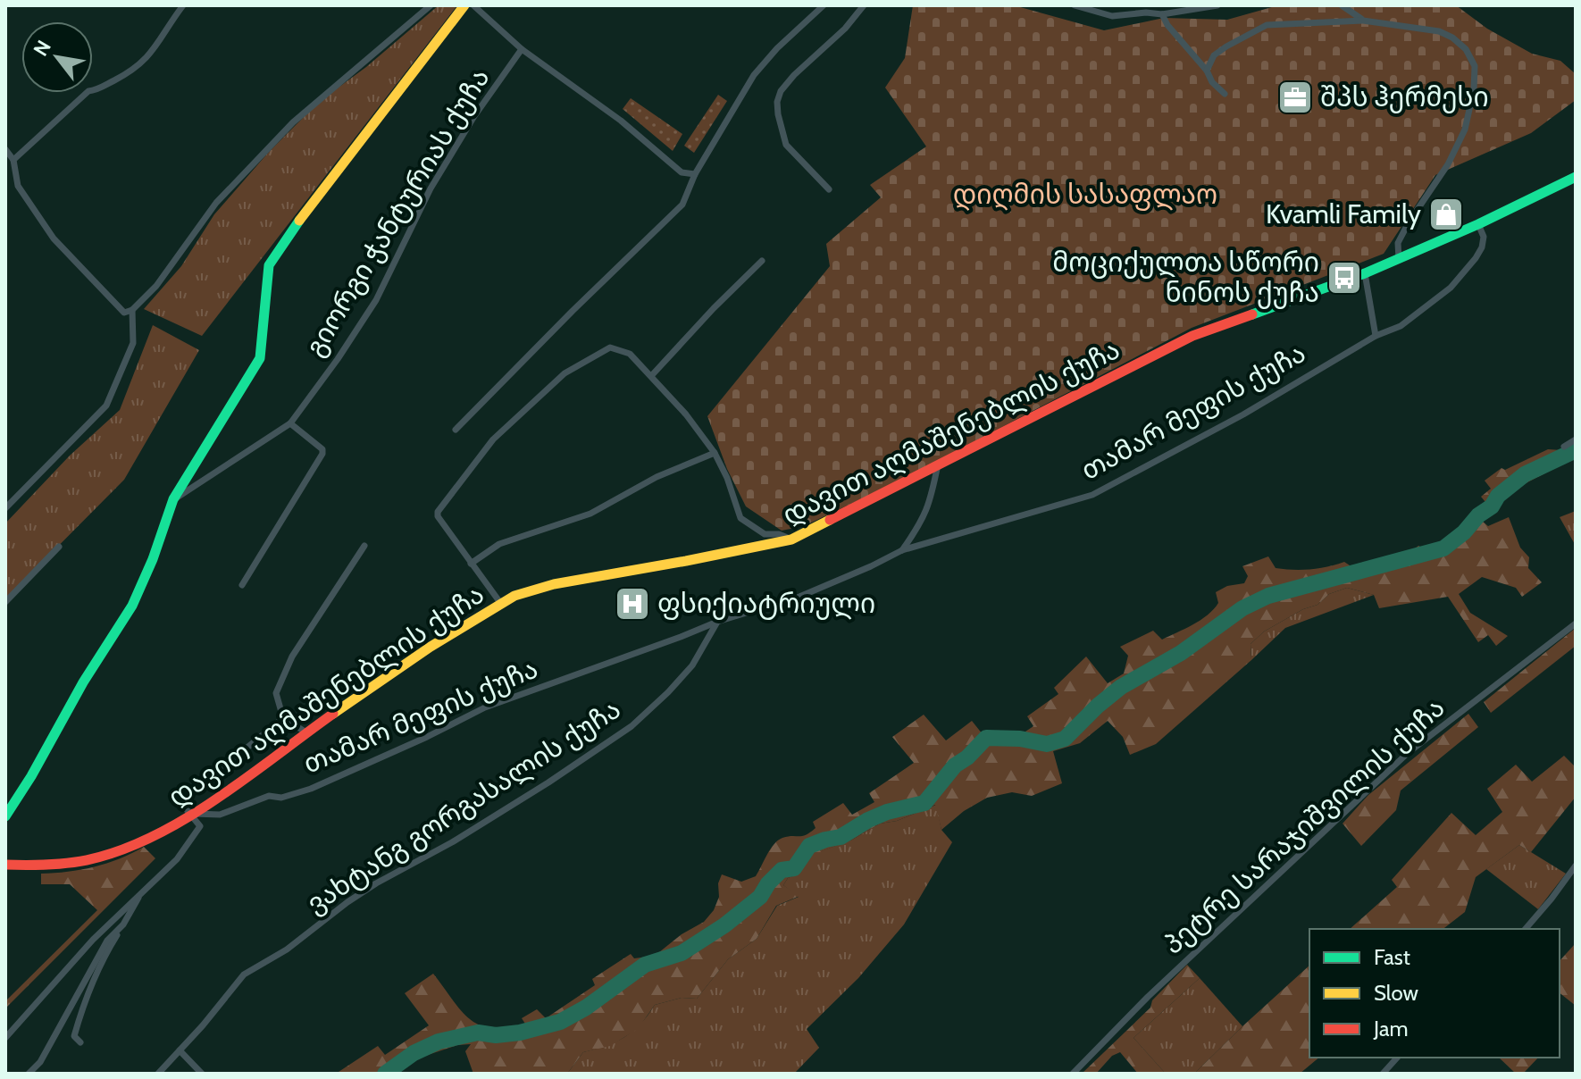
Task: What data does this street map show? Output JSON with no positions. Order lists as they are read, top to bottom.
{
  "streets": {
    "street": [
      "გიორგი ჭანტურიას ქუჩა",
      "თამარ მეფის ქუჩა",
      "დავით აღმაშენებლის ქუჩა",
      "ვახტანგ გორგასალის ქუჩა",
      "პეტრე სარაჯიშვილის ქუჩა"
    ]
  },
  "crossings": [
    ["თამარ მეფის ქუჩა", "დავით აღმაშენებლის ქუჩა"],
    ["თამარ მეფის ქუჩა", "ვახტანგ გორგასალის ქუჩა"]
  ],
  "parks": ["დიღმის სასაფლაო"],
  "places": {
    "office": ["შპს ჰერმესი"],
    "shop": ["Kvamli Family"],
    "bus stop": ["მოციქულთა სწორი ნინოს ქუჩა"],
    "hospital": ["ფსიქიატრიული"]
  },
  "legend": ["Fast", "Slow", "Jam"],
  "north": "top left"
}
